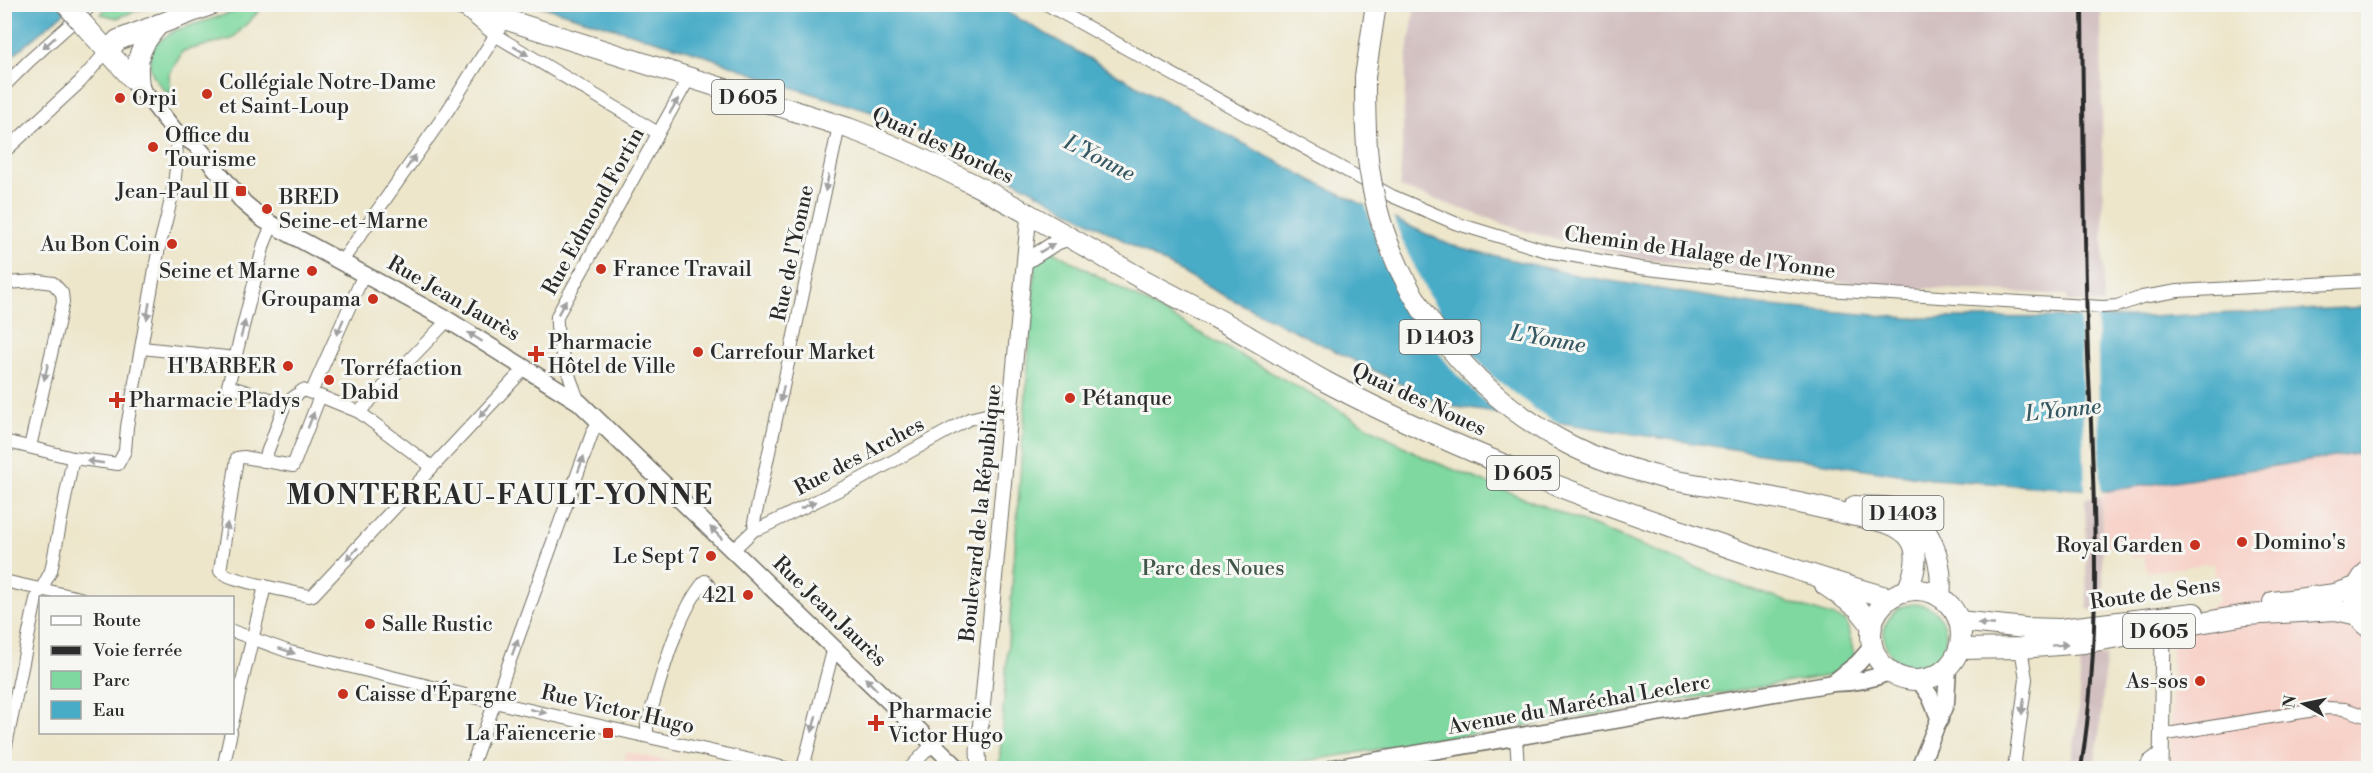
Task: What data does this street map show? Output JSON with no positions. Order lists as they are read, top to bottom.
{
  "streets": {
    "main road": [
      "D 605",
      "Quai des Bordes",
      "Rue Jean Jaurès",
      "D 1403",
      "Quai des Noues",
      "Route de Sens",
      "Avenue du Maréchal Leclerc"
    ],
    "street": [
      "Rue Edmond Fortin",
      "Chemin de Halage de l'Yonne",
      "Rue de l'Yonne",
      "Rue des Arches",
      "Boulevard de la République",
      "Rue Victor Hugo"
    ]
  },
  "crossings": [
    ["D 605", "D 1403"],
    ["D 605", "Quai des Noues"],
    ["D 605", "Route de Sens"],
    ["D 605", "Avenue du Maréchal Leclerc"],
    ["Quai des Bordes", "Rue Edmond Fortin"],
    ["Quai des Bordes", "Rue de l'Yonne"],
    ["Quai des Bordes", "Quai des Noues"],
    ["Quai des Bordes", "Boulevard de la République"],
    ["Rue Edmond Fortin", "Rue Jean Jaurès"],
    ["Rue de l'Yonne", "Rue des Arches"],
    ["Rue Jean Jaurès", "Rue des Arches"],
    ["D 1403", "Route de Sens"],
    ["D 1403", "Avenue du Maréchal Leclerc"],
    ["Quai des Noues", "Boulevard de la République"],
    ["Rue des Arches", "Boulevard de la République"],
    ["Route de Sens", "Avenue du Maréchal Leclerc"]
  ],
  "one_way": [
    "Rue Edmond Fortin",
    "Rue de l'Yonne",
    "Rue des Arches",
    "Rue Victor Hugo"
  ],
  "districts": ["MONTEREAU-FAULT-YONNE"],
  "water": ["L'Yonne"],
  "parks": ["Parc des Noues"],
  "places": {
    "other": [
      "Collégiale Notre-Dame et Saint-Loup",
      "Orpi",
      "Office du Tourisme",
      "BRED Seine-et-Marne",
      "Au Bon Coin",
      "France Travail",
      "Seine et Marne",
      "Groupama",
      "Carrefour Market",
      "H'BARBER",
      "Torréfaction Dabid",
      "Pétanque",
      "Domino's",
      "Royal Garden",
      "Le Sept 7",
      "421",
      "Salle Rustic",
      "As-sos",
      "Caisse d'Épargne"
    ],
    "transit": ["Jean-Paul II", "La Faïencerie"],
    "health": ["Pharmacie Hôtel de Ville", "Pharmacie Pladys", "Pharmacie Victor Hugo"]
  },
  "legend": [
    "Route",
    "Voie ferrée",
    "Parc",
    "Eau"
  ],
  "north": "left"
}
